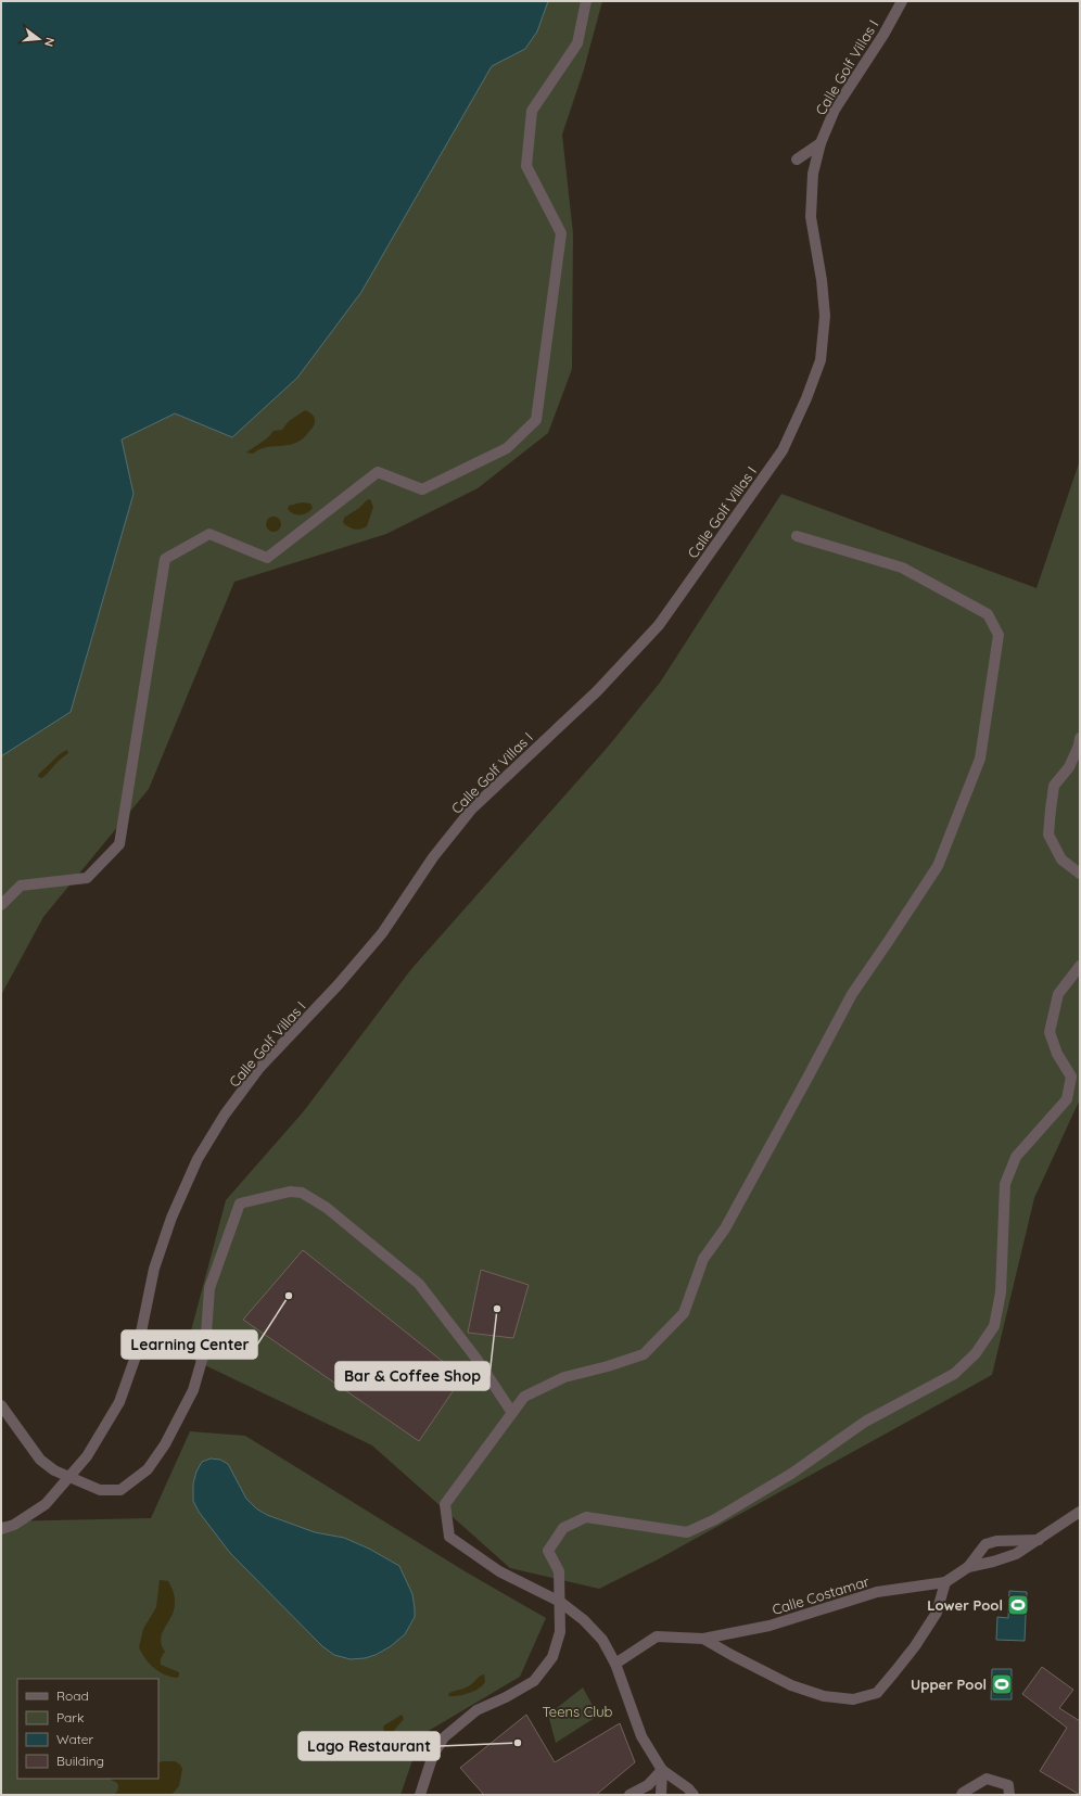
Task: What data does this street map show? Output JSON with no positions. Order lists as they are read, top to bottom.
{
  "streets": {
    "street": ["Calle Golf Villas I", "Calle Costamar"]
  },
  "parks": ["Teens Club"],
  "places": {
    "other": ["Learning Center", "Bar & Coffee Shop", "Lago Restaurant"],
    "sports": ["Lower Pool", "Upper Pool"]
  },
  "legend": [
    "Road",
    "Park",
    "Water",
    "Building"
  ],
  "north": "right"
}
